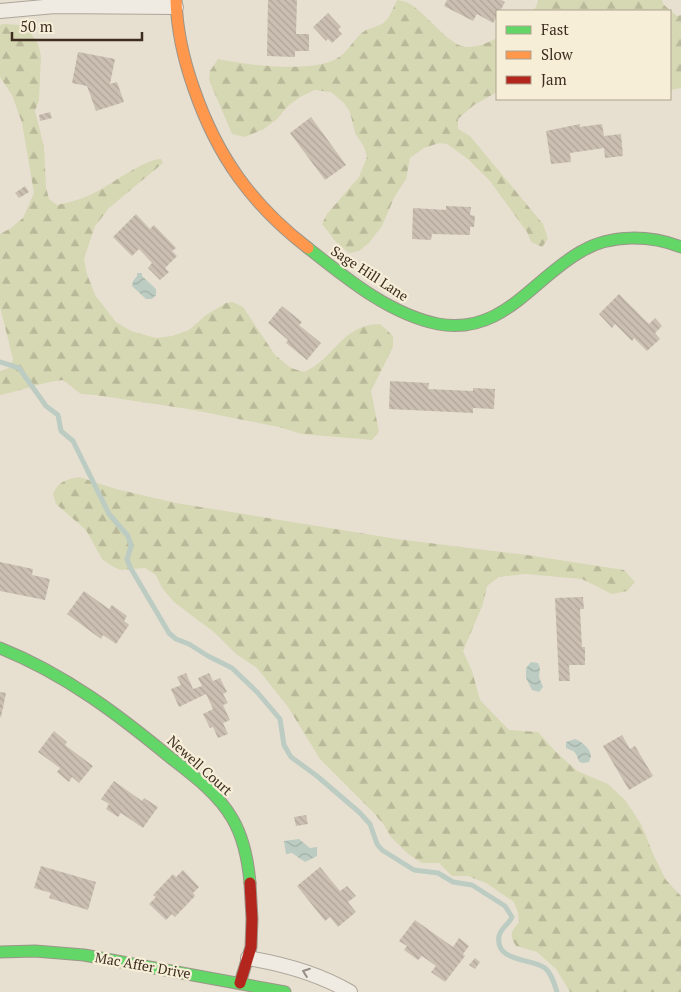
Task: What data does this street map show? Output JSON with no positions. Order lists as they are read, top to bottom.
{
  "streets": {
    "street": ["Sage Hill Lane", "Newell Court", "Mac Affer Drive"]
  },
  "crossings": [
    ["Newell Court", "Mac Affer Drive"]
  ],
  "legend": ["Fast", "Slow", "Jam"],
  "scale_bar": "50 m"
}
